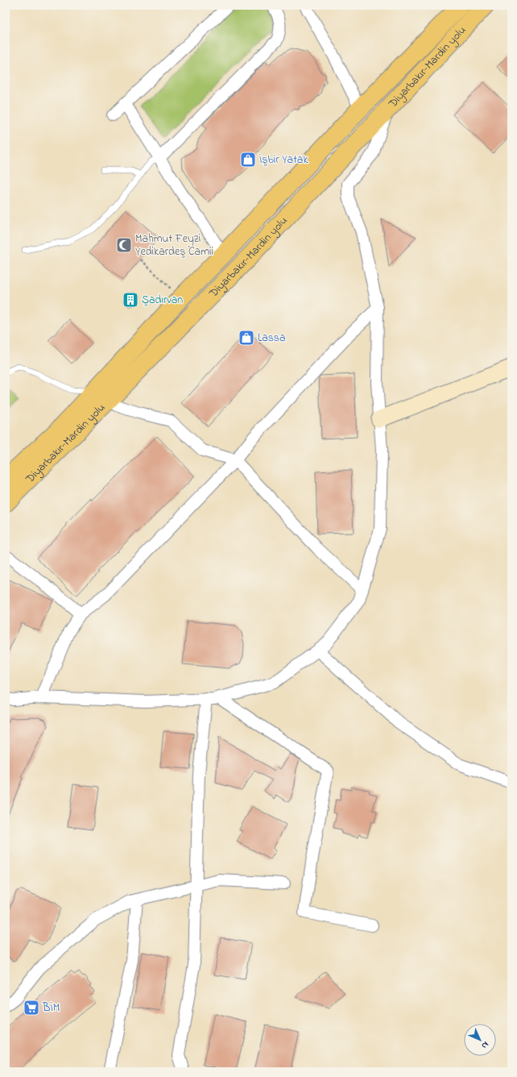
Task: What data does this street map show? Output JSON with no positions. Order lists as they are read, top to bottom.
{
  "streets": {
    "highway": ["Diyarbakır-Mardin yolu"]
  },
  "places": {
    "shop": ["İşbir Yatak", "Lassa"],
    "mosque": ["Mahmut Feyzi Yedikardeş Camii"],
    "building": ["Şadırvan"],
    "supermarket": ["BİM"]
  },
  "north": "bottom right"
}
